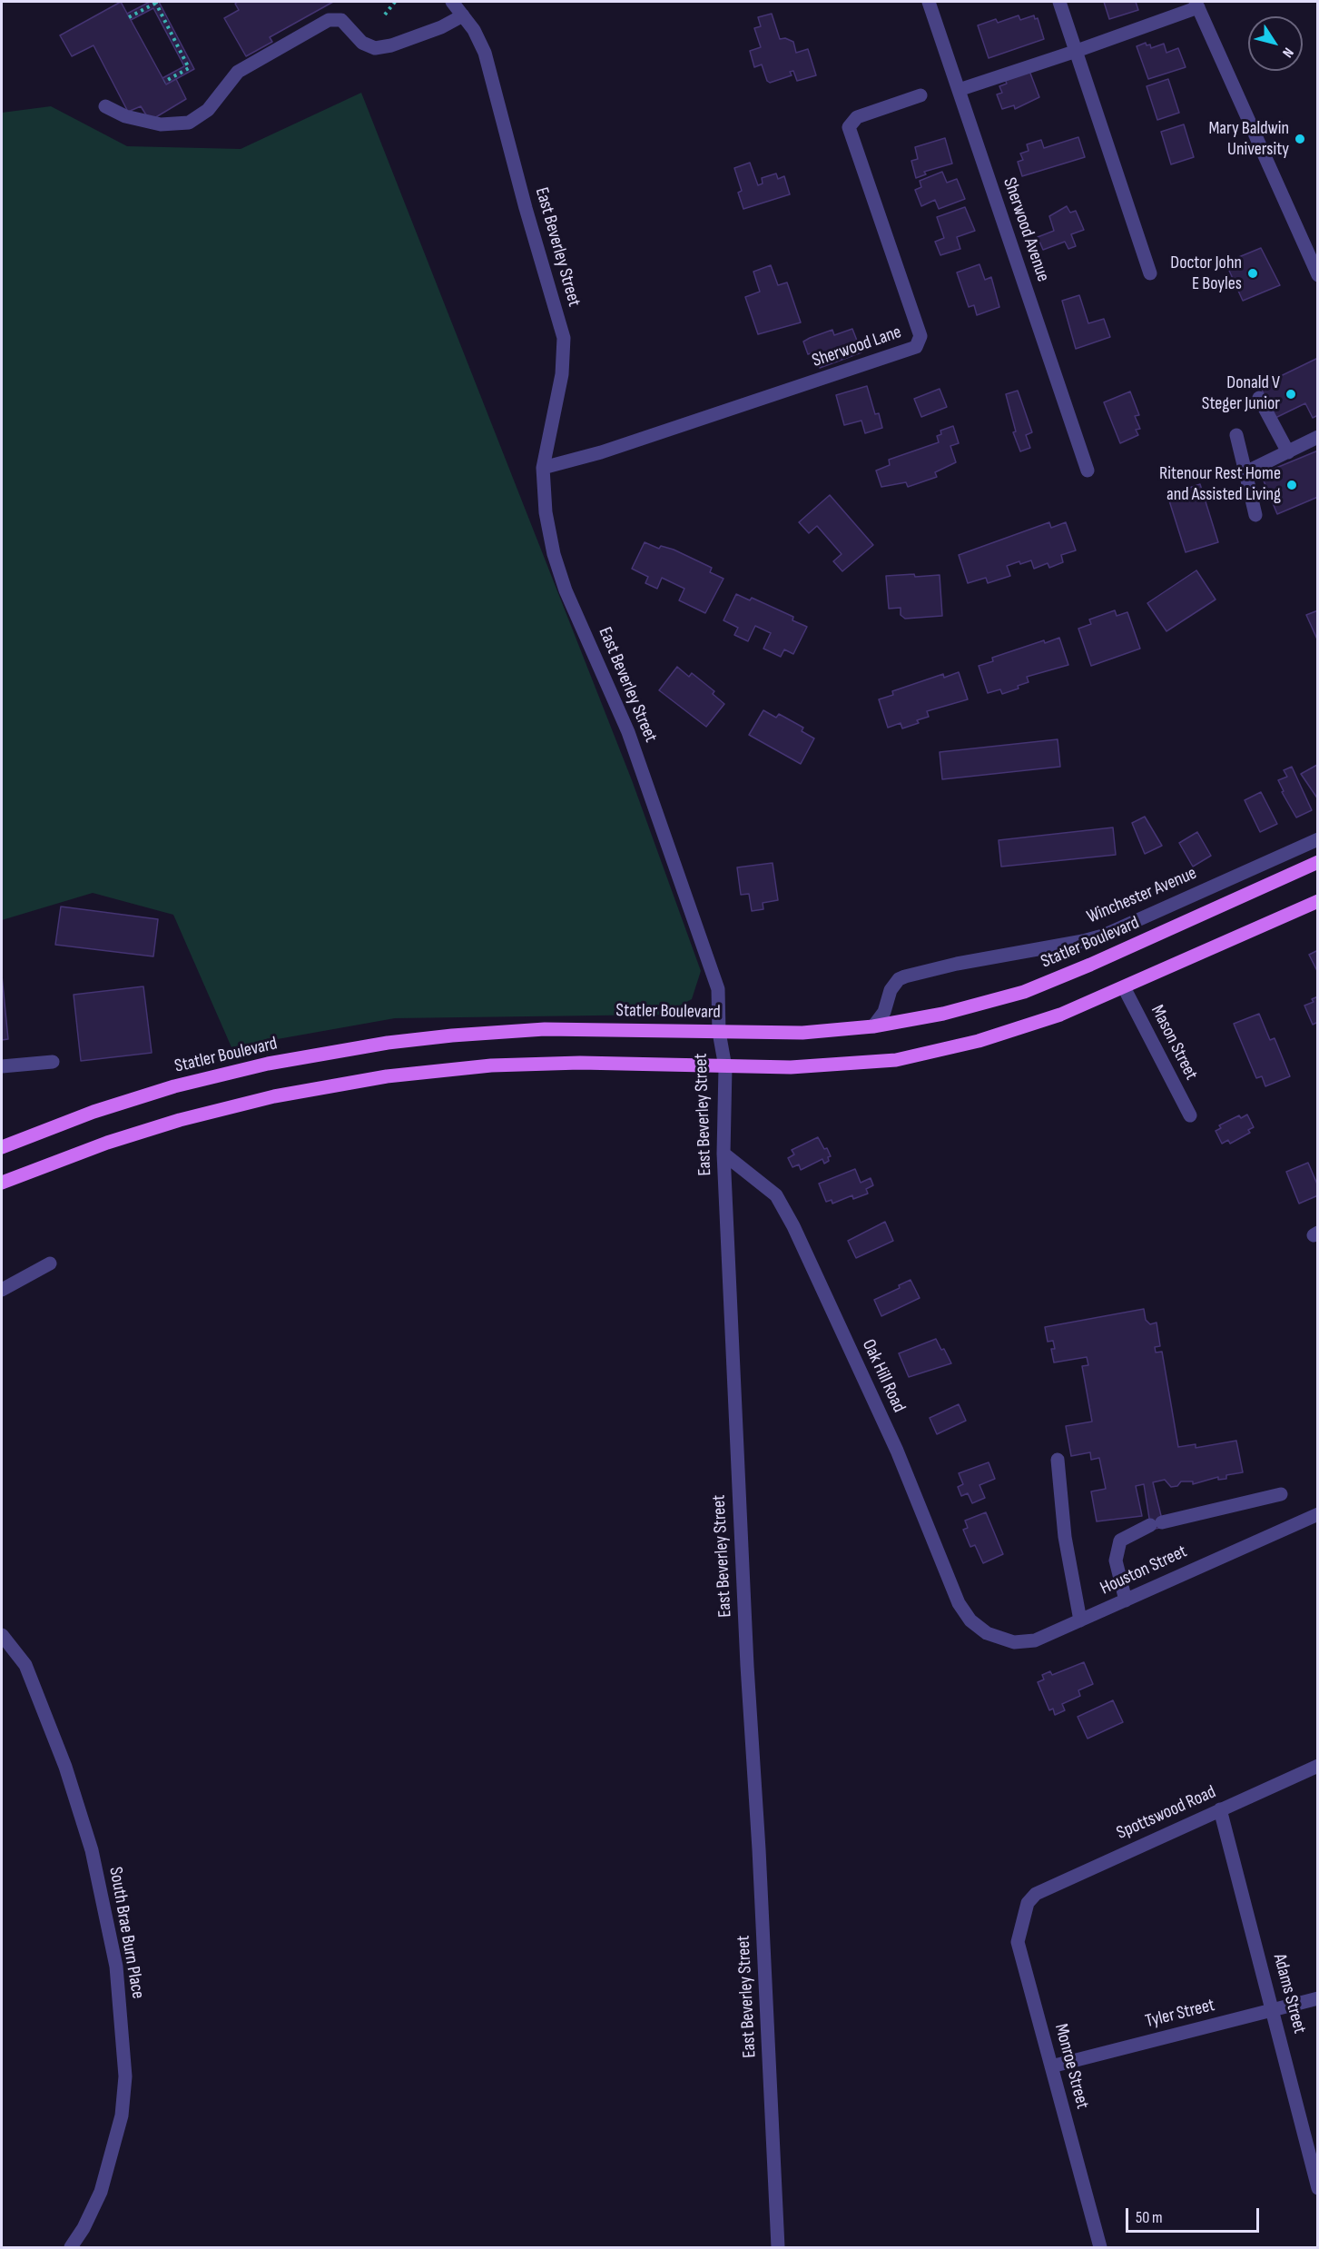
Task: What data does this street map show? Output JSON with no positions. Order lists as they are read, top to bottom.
{
  "streets": {
    "main road": ["Statler Boulevard"],
    "street": [
      "Sherwood Avenue",
      "East Beverley Street",
      "Sherwood Lane",
      "Winchester Avenue",
      "Mason Street",
      "Oak Hill Road",
      "Houston Street",
      "Spottswood Road",
      "South Brae Burn Place",
      "Adams Street",
      "Tyler Street",
      "Monroe Street"
    ]
  },
  "crossings": [
    ["East Beverley Street", "Sherwood Lane"],
    ["East Beverley Street", "Statler Boulevard"],
    ["East Beverley Street", "Oak Hill Road"],
    ["Winchester Avenue", "Statler Boulevard"],
    ["Oak Hill Road", "Houston Street"],
    ["Spottswood Road", "Adams Street"],
    ["Spottswood Road", "Monroe Street"],
    ["Adams Street", "Tyler Street"],
    ["Tyler Street", "Monroe Street"]
  ],
  "places": [
    "Mary Baldwin University",
    "Doctor John E Boyles",
    "Donald V Steger Junior",
    "Ritenour Rest Home and Assisted Living"
  ],
  "scale_bar": "50 m",
  "north": "bottom right"
}
